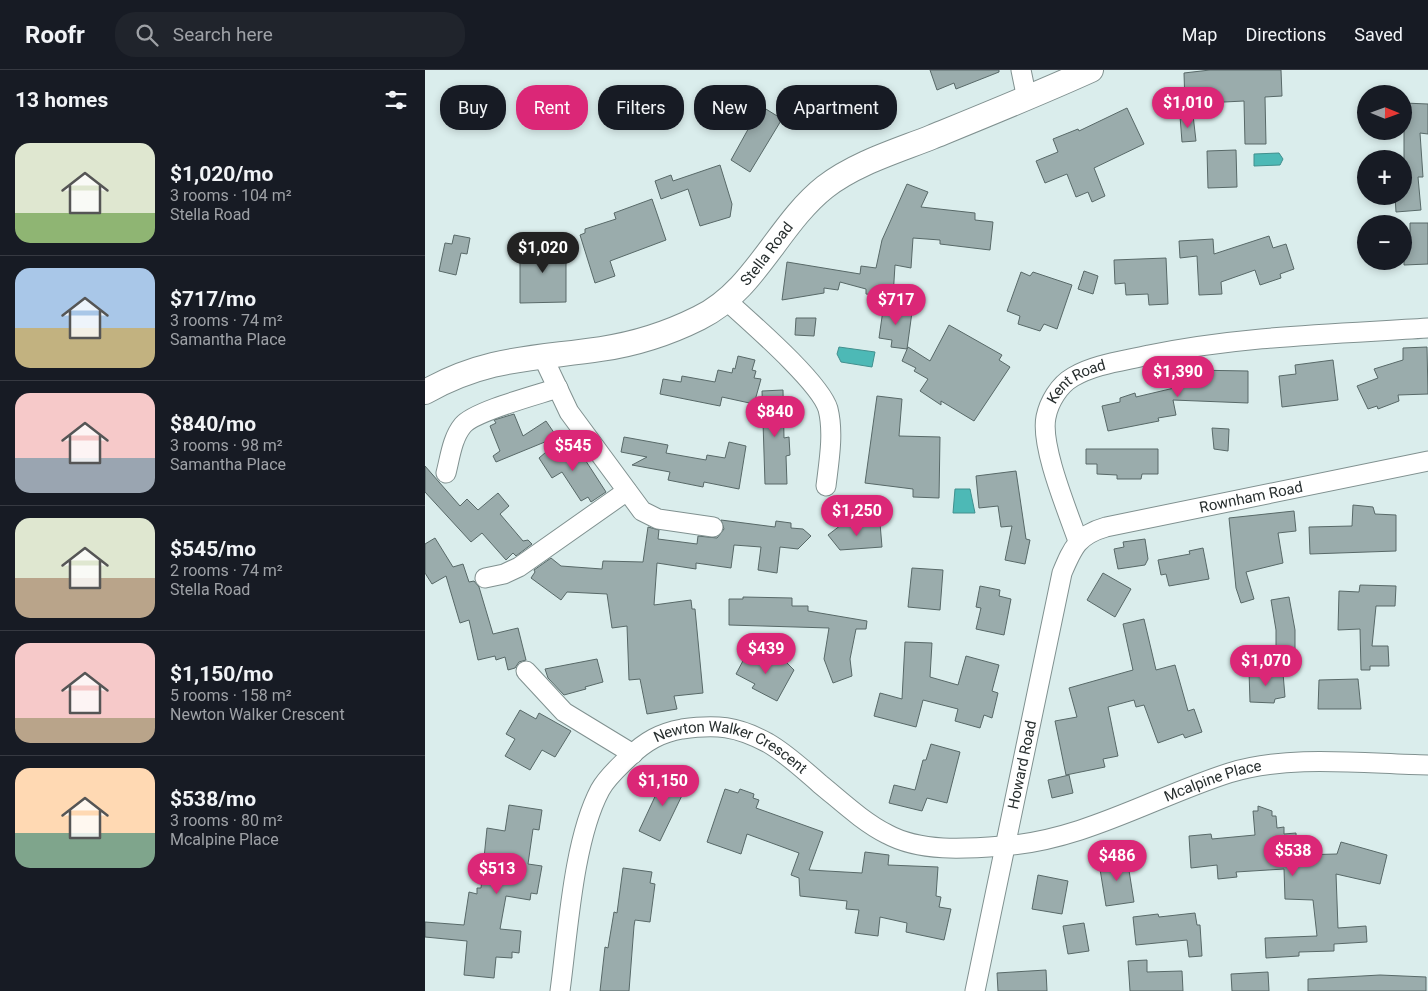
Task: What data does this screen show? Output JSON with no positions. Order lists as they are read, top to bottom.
{
  "streets": {
    "main road": ["Stella Road"],
    "street": [
      "Kent Road",
      "Rownham Road",
      "Newton Walker Crescent",
      "Howard Road",
      "Mcalpine Place"
    ]
  },
  "crossings": [
    ["Kent Road", "Rownham Road"],
    ["Kent Road", "Howard Road"],
    ["Rownham Road", "Howard Road"],
    ["Newton Walker Crescent", "Howard Road"],
    ["Newton Walker Crescent", "Mcalpine Place"],
    ["Howard Road", "Mcalpine Place"]
  ],
  "north": "right",
  "page": {
    "header": "Roofr",
    "search": "Search here",
    "nav": ["Map", "Directions", "Saved"],
    "heading": "13 homes",
    "map_buttons": ["+", "−"],
    "chip": [
      "Buy",
      "Rent",
      "Filters",
      "New",
      "Apartment"
    ],
    "price": [
      "$1,010",
      "$1,020",
      "$717",
      "$1,390",
      "$840",
      "$545",
      "$1,250",
      "$439",
      "$1,070",
      "$1,150",
      "$538",
      "$486",
      "$513"
    ],
    "list": [
      {
        "name": "$1,020/mo",
        "note": "3 rooms · 104 m² · Stella Road"
      },
      {
        "name": "$717/mo",
        "note": "3 rooms · 74 m² · Samantha Place"
      },
      {
        "name": "$840/mo",
        "note": "3 rooms · 98 m² · Samantha Place"
      },
      {
        "name": "$545/mo",
        "note": "2 rooms · 74 m² · Stella Road"
      },
      {
        "name": "$1,150/mo",
        "note": "5 rooms · 158 m² · Newton Walker Crescent"
      },
      {
        "name": "$538/mo",
        "note": "3 rooms · 80 m² · Mcalpine Place"
      }
    ]
  }
}
